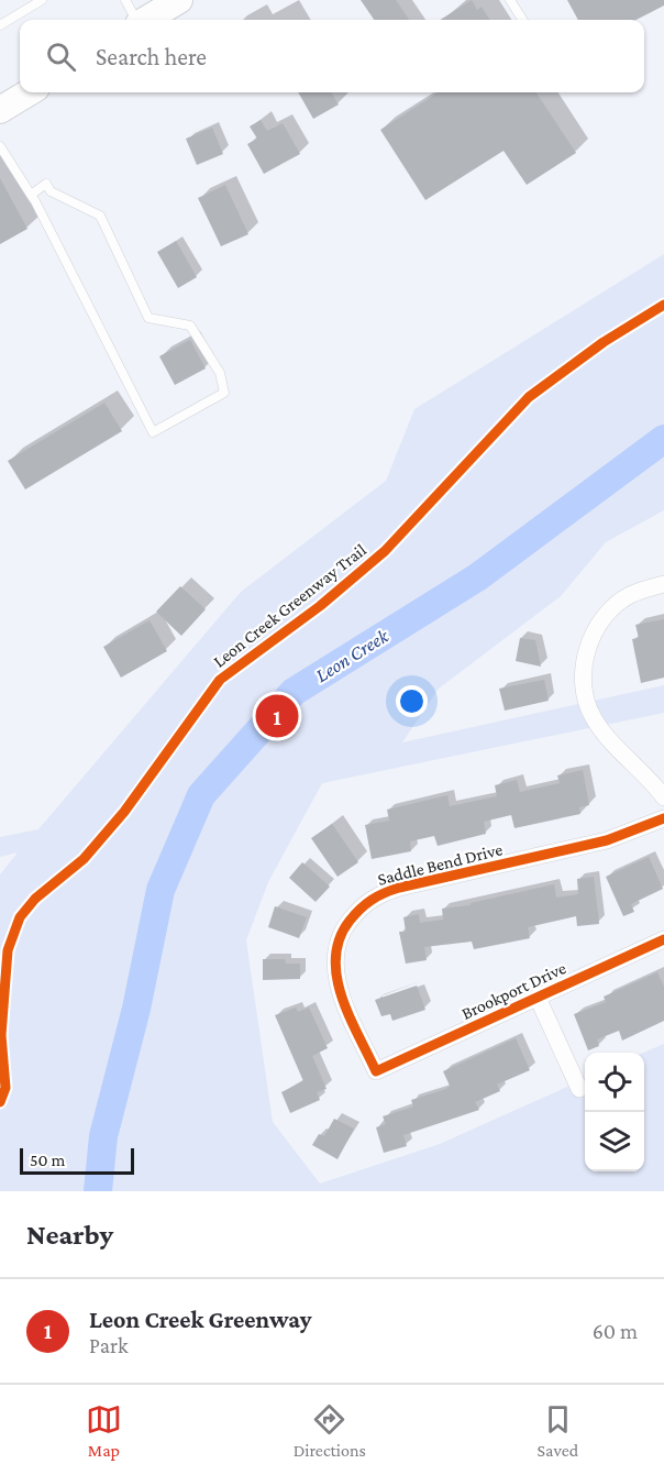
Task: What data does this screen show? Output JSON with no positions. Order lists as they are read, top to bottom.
{
  "streets": {
    "street": ["Saddle Bend Drive", "Brookport Drive"],
    "cycle path": ["Leon Creek Greenway Trail"]
  },
  "crossings": [
    ["Saddle Bend Drive", "Brookport Drive"]
  ],
  "water": ["Leon Creek"],
  "scale_bar": "50 m",
  "page": {
    "search": "Search here",
    "pins": "1",
    "scale": "50 m",
    "heading": "Nearby",
    "list": [
      {
        "mark": "1",
        "name": "Leon Creek Greenway",
        "note": "Park",
        "value": "60 m"
      }
    ],
    "nav": ["Map", "Directions", "Saved"]
  }
}
